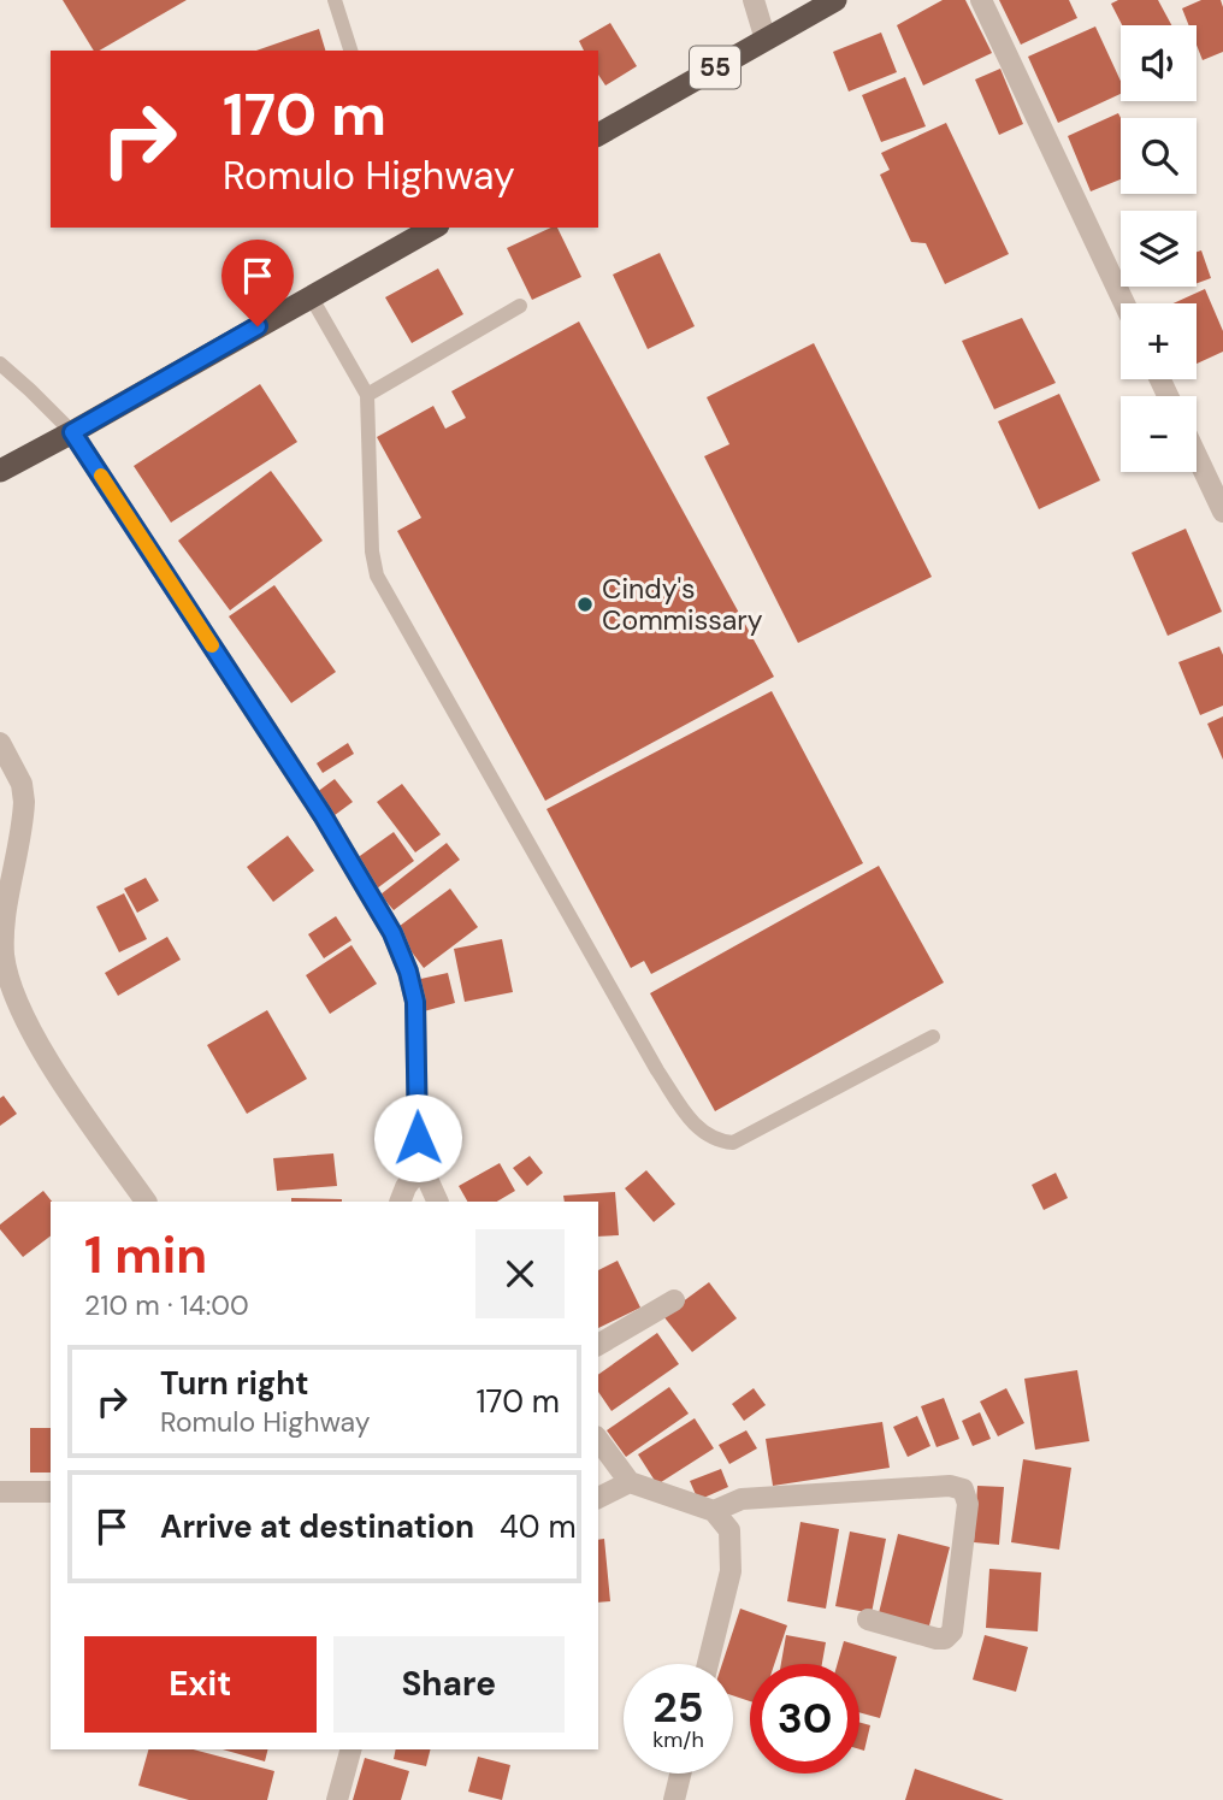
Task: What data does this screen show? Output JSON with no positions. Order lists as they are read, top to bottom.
{
  "streets": {
    "highway": ["55"]
  },
  "places": ["Cindy's Commissary"],
  "page": {
    "map_buttons": ["+", "−"],
    "turn": ["170 m", "Romulo Highway"],
    "heading": ["1 min", "210 m · 14:00"],
    "list": [
      {
        "name": "Turn right",
        "note": "Romulo Highway",
        "value": "170 m"
      },
      {
        "name": "Arrive at destination",
        "value": "40 m"
      }
    ],
    "buttons": ["Exit", "Share"],
    "speed": "25 km/h",
    "limit": "30"
  }
}
